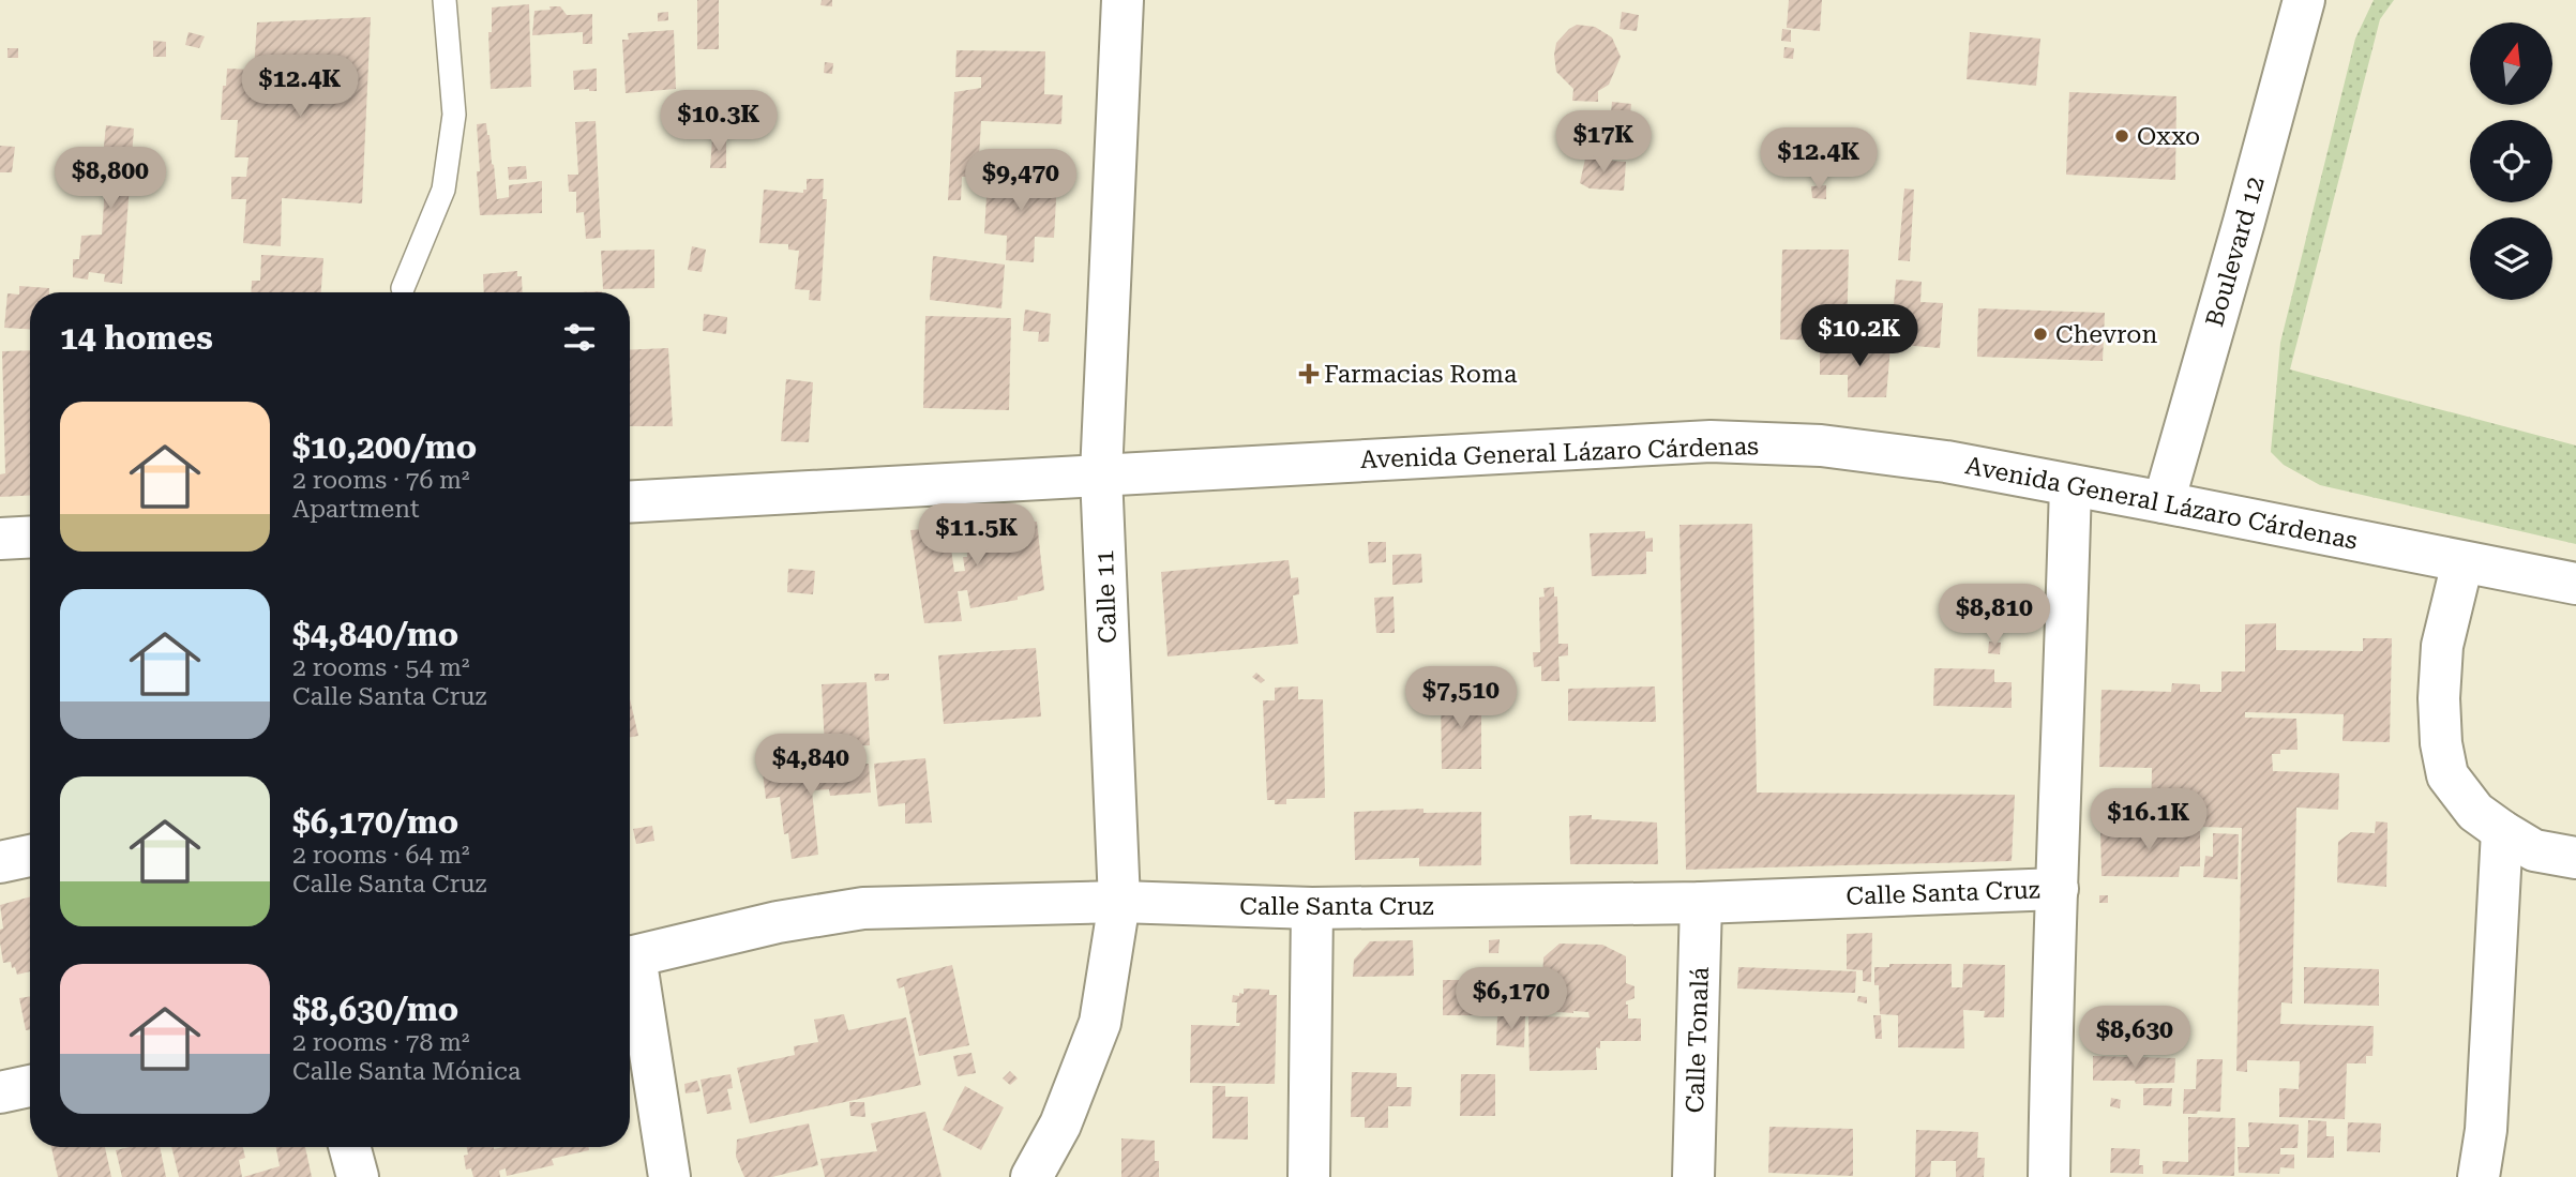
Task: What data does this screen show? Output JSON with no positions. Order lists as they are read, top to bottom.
{
  "streets": {
    "main road": [
      "Boulevard 12",
      "Avenida General Lázaro Cárdenas",
      "Calle 11",
      "Calle Santa Cruz",
      "Calle Tonalá"
    ]
  },
  "crossings": [
    ["Boulevard 12", "Avenida General Lázaro Cárdenas"],
    ["Avenida General Lázaro Cárdenas", "Calle 11"],
    ["Calle 11", "Calle Santa Cruz"],
    ["Calle Santa Cruz", "Calle Tonalá"]
  ],
  "places": {
    "other": ["Oxxo", "Chevron"],
    "health": ["Farmacias Roma"]
  },
  "north": "top",
  "page": {
    "price": [
      "$12.4K",
      "$10.3K",
      "$17K",
      "$12.4K",
      "$8,800",
      "$9,470",
      "$10.2K",
      "$11.5K",
      "$8,810",
      "$7,510",
      "$4,840",
      "$16.1K",
      "$6,170",
      "$8,630"
    ],
    "heading": "14 homes",
    "list": [
      {
        "name": "$10,200/mo",
        "note": "2 rooms · 76 m² · Apartment"
      },
      {
        "name": "$4,840/mo",
        "note": "2 rooms · 54 m² · Calle Santa Cruz"
      },
      {
        "name": "$6,170/mo",
        "note": "2 rooms · 64 m² · Calle Santa Cruz"
      },
      {
        "name": "$8,630/mo",
        "note": "2 rooms · 78 m² · Calle Santa Mónica"
      }
    ]
  }
}
